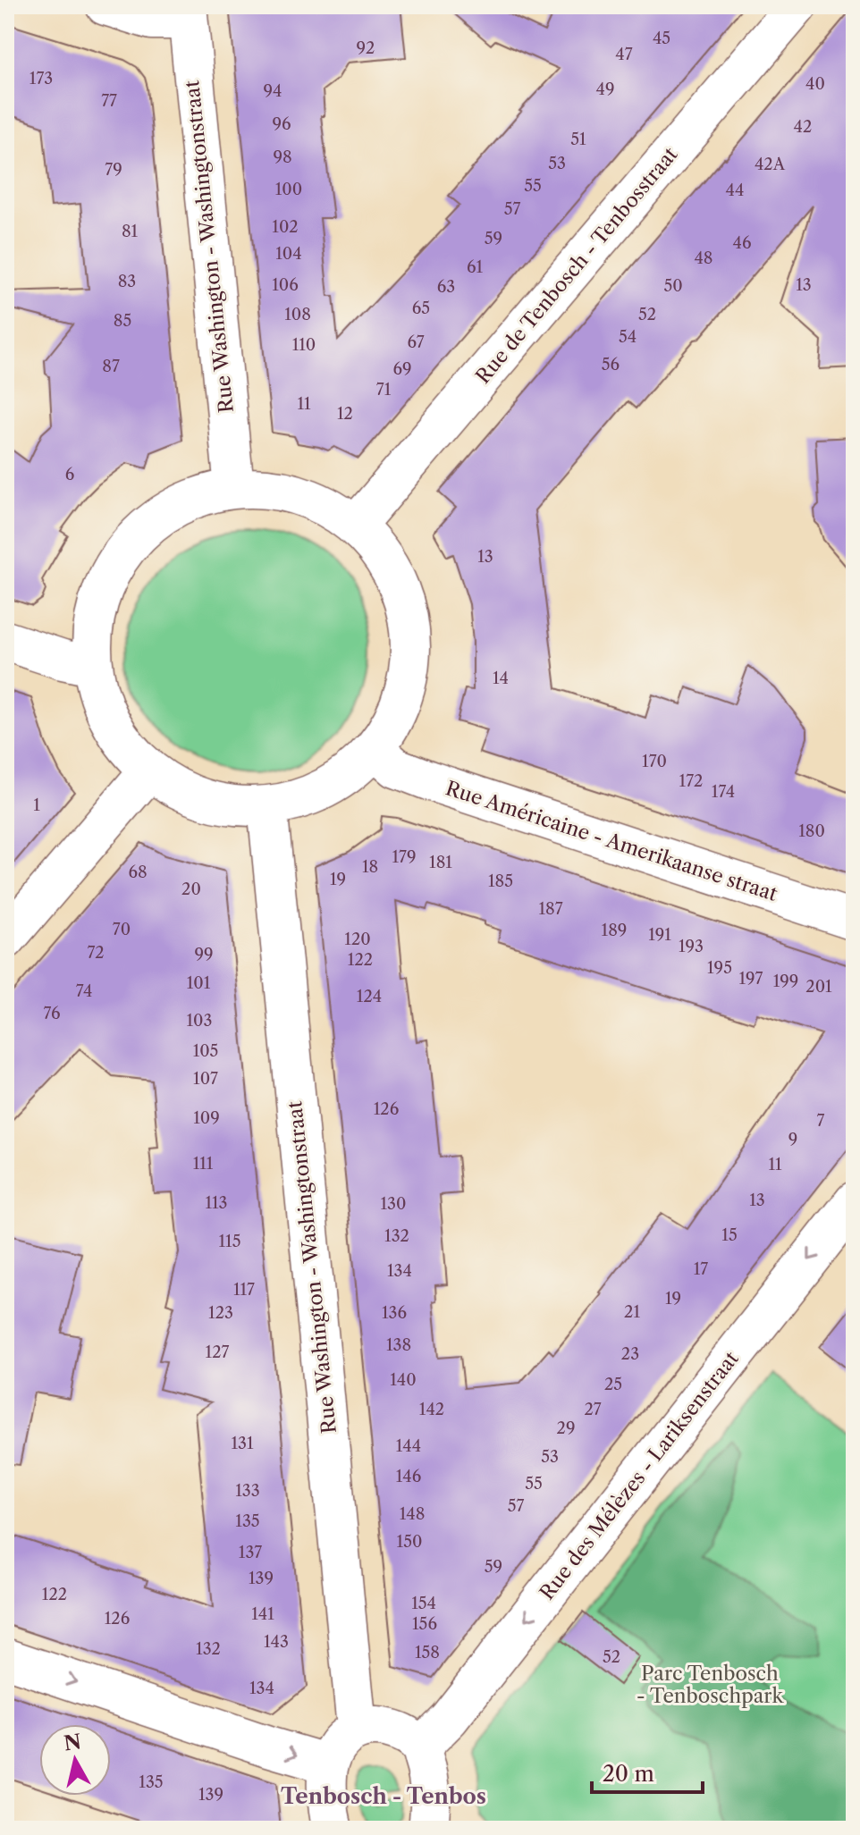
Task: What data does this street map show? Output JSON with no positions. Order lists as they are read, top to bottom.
{
  "streets": {
    "street": [
      "Rue Washington - Washingtonstraat",
      "Rue de Tenbosch - Tenbosstraat",
      "Rue Américaine - Amerikaanse straat",
      "Rue des Mélèzes - Lariksenstraat"
    ]
  },
  "one_way": ["Rue des Mélèzes - Lariksenstraat"],
  "districts": ["Tenbosch - Tenbos"],
  "parks": ["Parc Tenbosch - Tenboschpark"],
  "house_numbers": [
    "45",
    "92",
    "47",
    "173",
    "40",
    "49",
    "94",
    "77",
    "96",
    "42",
    "51",
    "98",
    "53",
    "42A",
    "79",
    "55",
    "100",
    "44",
    "57",
    "102",
    "81",
    "59",
    "46",
    "104",
    "48",
    "61",
    "83",
    "106",
    "13",
    "50",
    "63",
    "65",
    "108",
    "52",
    "85",
    "54",
    "67",
    "110",
    "56",
    "87",
    "69",
    "71",
    "11",
    "12",
    "6",
    "13",
    "14",
    "170",
    "172",
    "174",
    "1",
    "180",
    "179",
    "181",
    "18",
    "68",
    "19",
    "185",
    "20",
    "187",
    "70",
    "189",
    "191",
    "120",
    "193",
    "72",
    "99",
    "122",
    "195",
    "197",
    "199",
    "101",
    "201",
    "74",
    "124",
    "76",
    "103",
    "105",
    "107",
    "126",
    "109",
    "7",
    "9",
    "111",
    "11",
    "13",
    "113",
    "130",
    "15",
    "132",
    "115",
    "17",
    "134",
    "117",
    "19",
    "21",
    "123",
    "136",
    "138",
    "127",
    "23",
    "140",
    "25",
    "142",
    "27",
    "29",
    "131",
    "144",
    "53",
    "146",
    "55",
    "133",
    "57",
    "148",
    "135",
    "150",
    "137",
    "59",
    "139",
    "122",
    "154",
    "141",
    "126",
    "156",
    "143",
    "132",
    "158",
    "52",
    "134",
    "135",
    "139"
  ],
  "scale_bar": "20 m",
  "north": "top"
}
